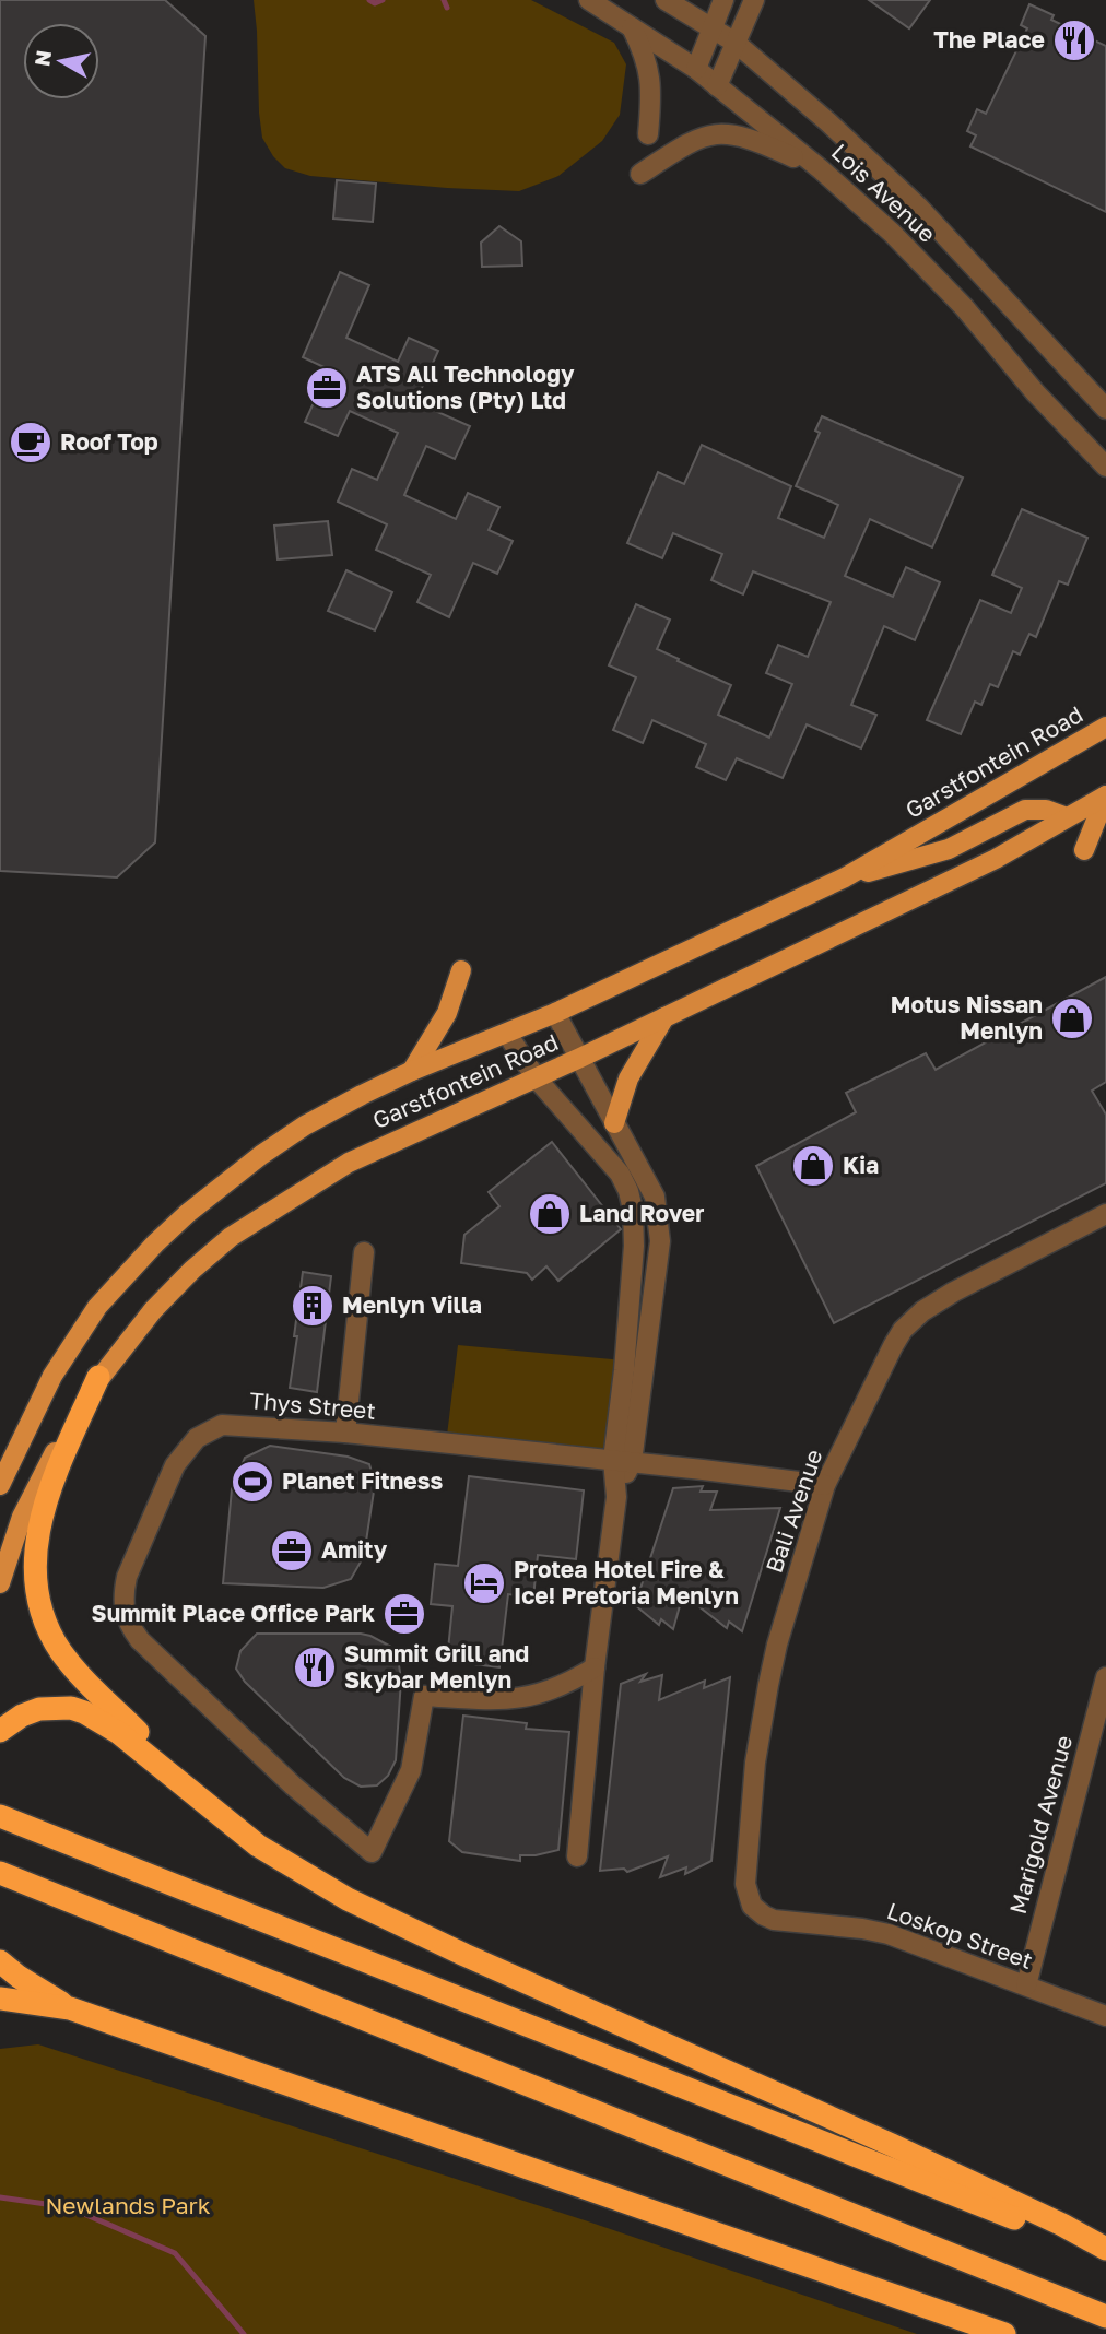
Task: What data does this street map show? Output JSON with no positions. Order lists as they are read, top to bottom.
{
  "streets": {
    "main road": ["Garstfontein Road"],
    "street": [
      "Lois Avenue",
      "Thys Street",
      "Bali Avenue",
      "Marigold Avenue",
      "Loskop Street"
    ]
  },
  "crossings": [
    ["Thys Street", "Bali Avenue"],
    ["Bali Avenue", "Loskop Street"],
    ["Marigold Avenue", "Loskop Street"]
  ],
  "parks": ["Newlands Park"],
  "places": {
    "restaurant": ["The Place", "Summit Grill and Skybar Menlyn"],
    "office": ["ATS All Technology Solutions (Pty) Ltd", "Amity", "Summit Place Office Park"],
    "cafe": ["Roof Top"],
    "shop": ["Motus Nissan Menlyn", "Kia", "Land Rover"],
    "building": ["Menlyn Villa"],
    "sports": ["Planet Fitness"],
    "hotel": ["Protea Hotel Fire & Ice! Pretoria Menlyn"]
  },
  "north": "left"
}
